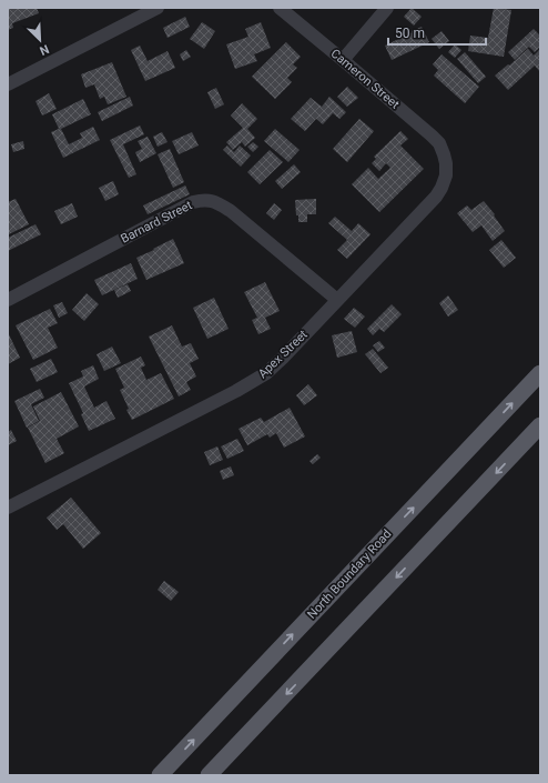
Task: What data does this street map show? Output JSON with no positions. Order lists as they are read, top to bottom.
{
  "streets": {
    "main road": ["North Boundary Road"],
    "street": ["Cameron Street", "Barnard Street", "Apex Street"]
  },
  "crossings": [
    ["Cameron Street", "Apex Street"],
    ["Barnard Street", "Apex Street"]
  ],
  "scale_bar": "50 m",
  "north": "bottom right"
}
